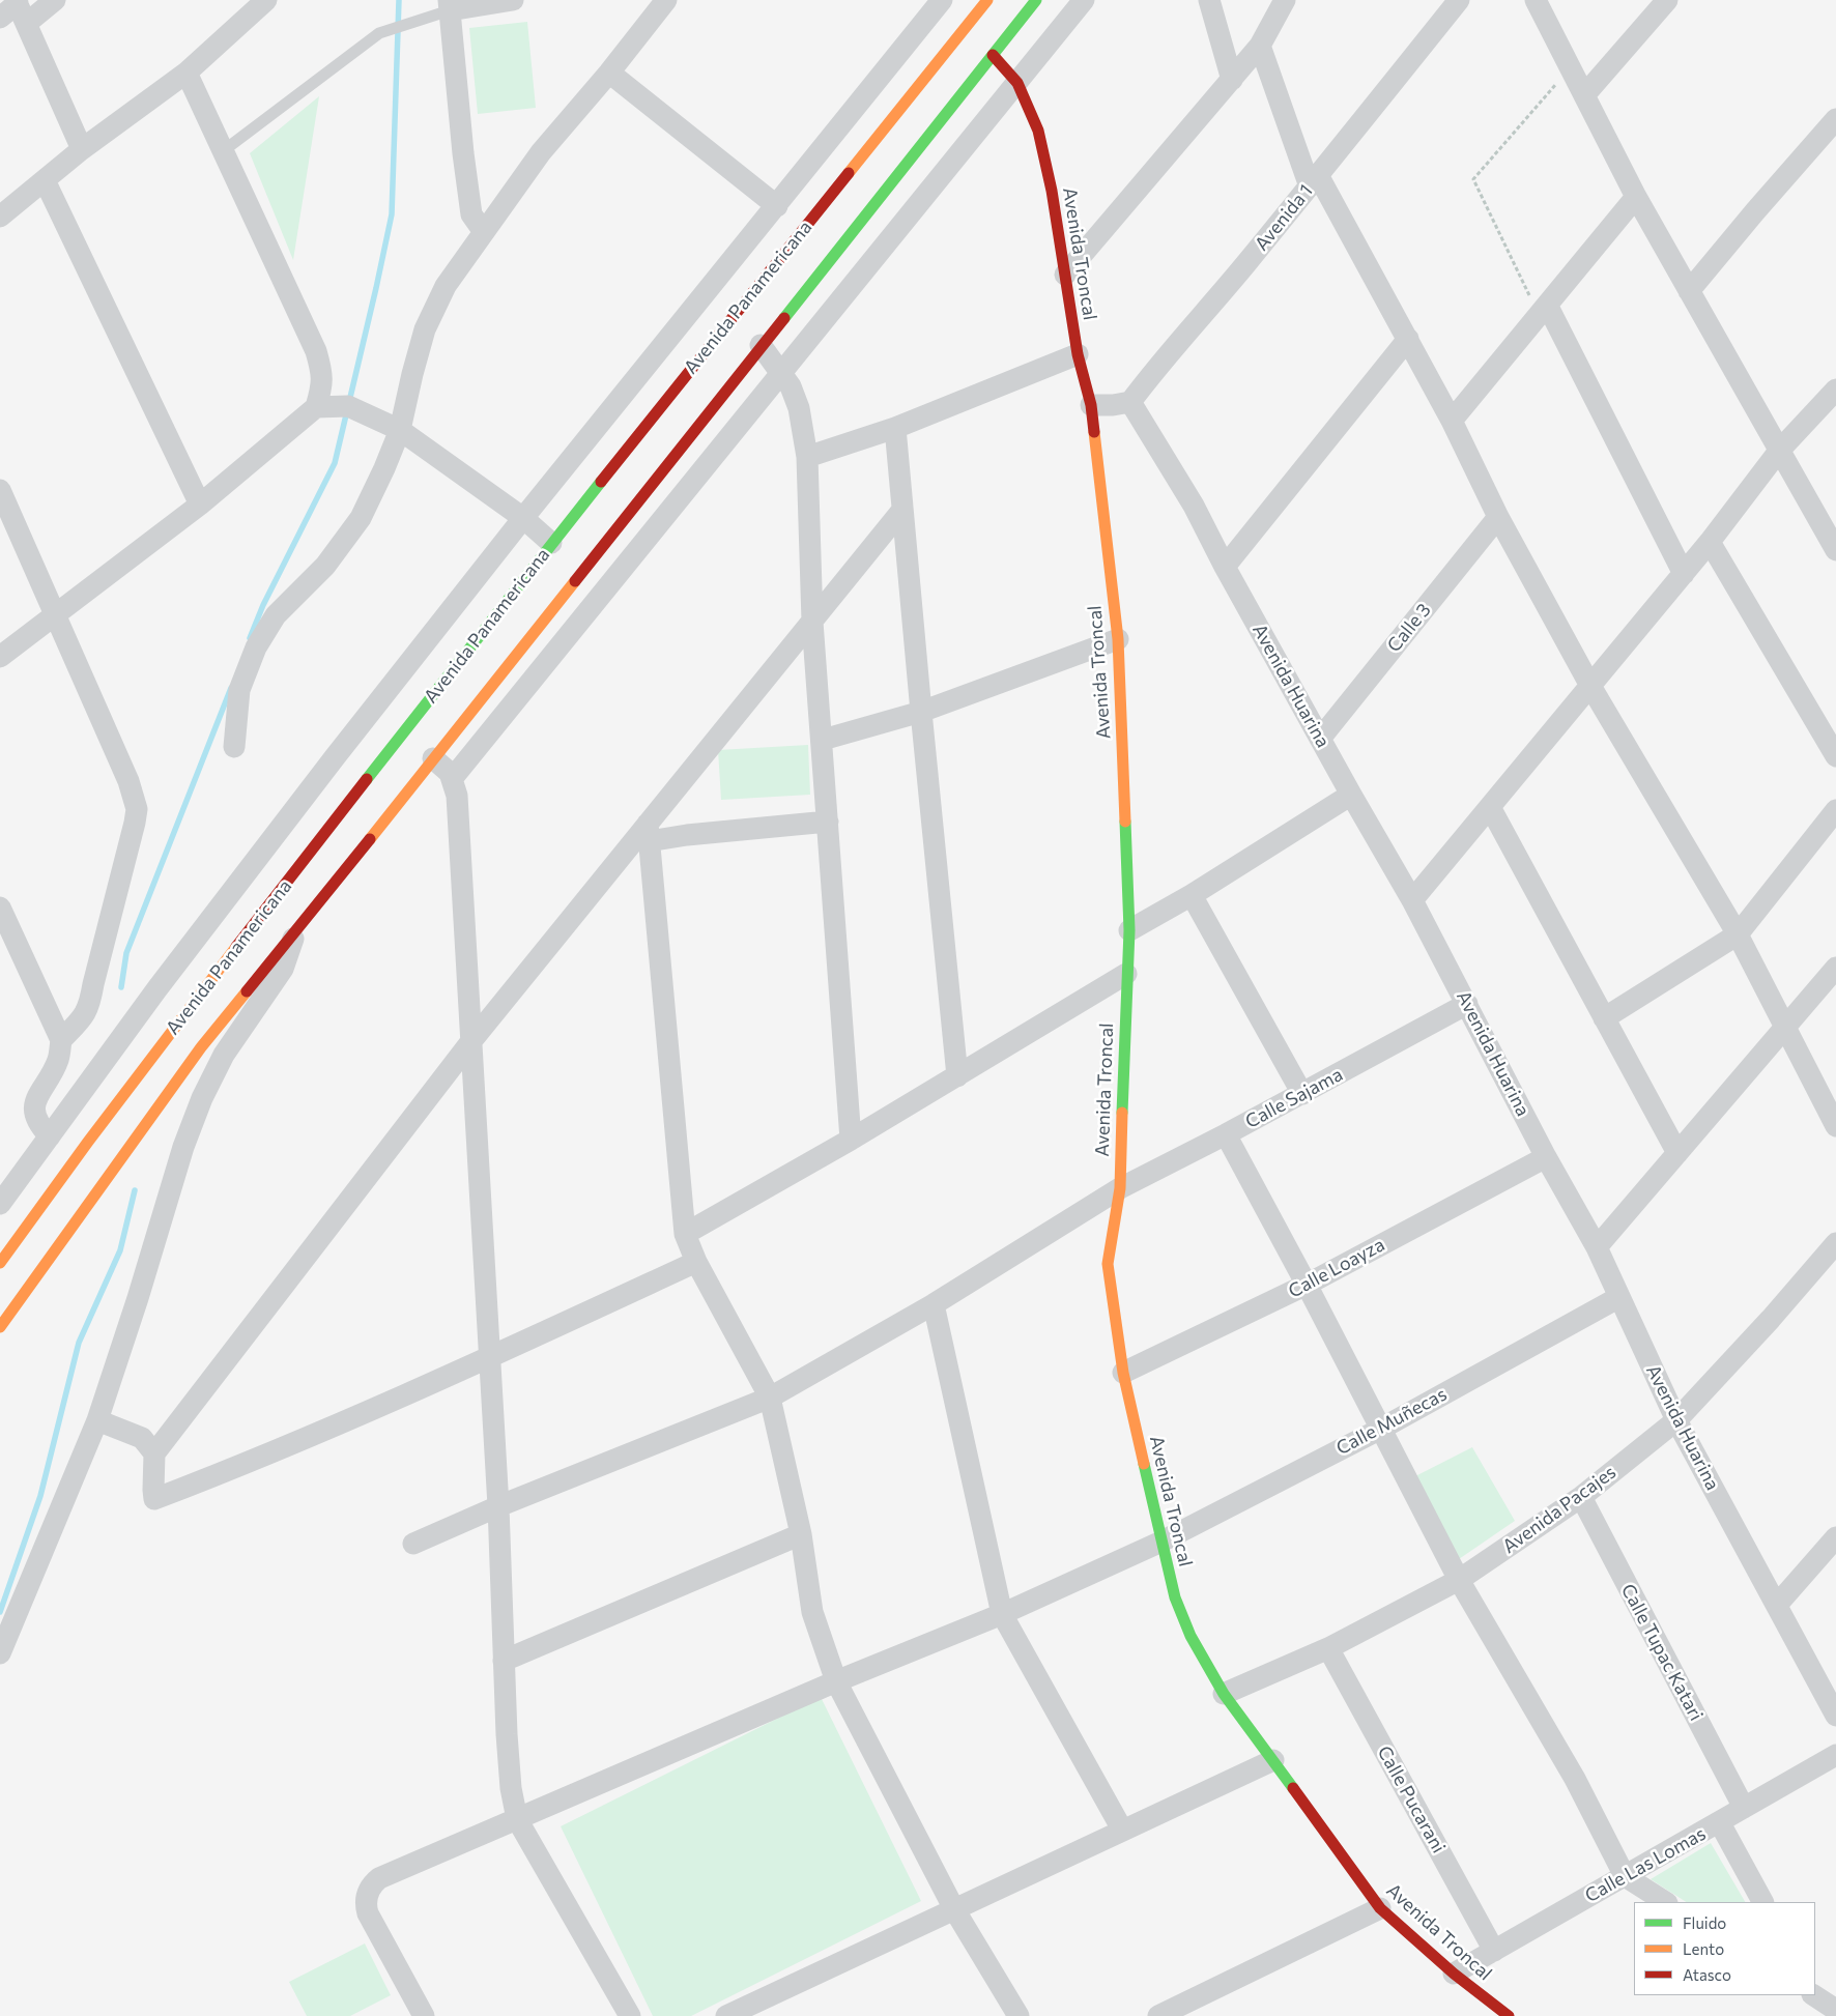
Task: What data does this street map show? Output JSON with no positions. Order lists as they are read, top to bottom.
{
  "streets": {
    "main road": ["Avenida Troncal", "Avenida Panamericana"],
    "street": [
      "Avenida 1",
      "Calle 3",
      "Avenida Huarina",
      "Calle Sajama",
      "Calle Loayza",
      "Calle Muñecas",
      "Avenida Pacajes",
      "Calle Tupac Katari",
      "Calle Pucarani",
      "Calle Las Lomas"
    ]
  },
  "crossings": [
    ["Avenida 1", "Avenida Huarina"],
    ["Avenida Troncal", "Avenida Panamericana"],
    ["Avenida Troncal", "Calle Sajama"],
    ["Avenida Troncal", "Calle Loayza"],
    ["Avenida Troncal", "Calle Muñecas"],
    ["Avenida Troncal", "Avenida Pacajes"],
    ["Avenida Troncal", "Calle Las Lomas"],
    ["Calle 3", "Avenida Huarina"],
    ["Avenida Huarina", "Calle Sajama"],
    ["Avenida Huarina", "Calle Loayza"],
    ["Avenida Huarina", "Calle Muñecas"],
    ["Avenida Huarina", "Avenida Pacajes"],
    ["Avenida Pacajes", "Calle Tupac Katari"],
    ["Avenida Pacajes", "Calle Pucarani"],
    ["Calle Tupac Katari", "Calle Las Lomas"],
    ["Calle Pucarani", "Calle Las Lomas"]
  ],
  "legend": ["Fluido", "Lento", "Atasco"]
}
